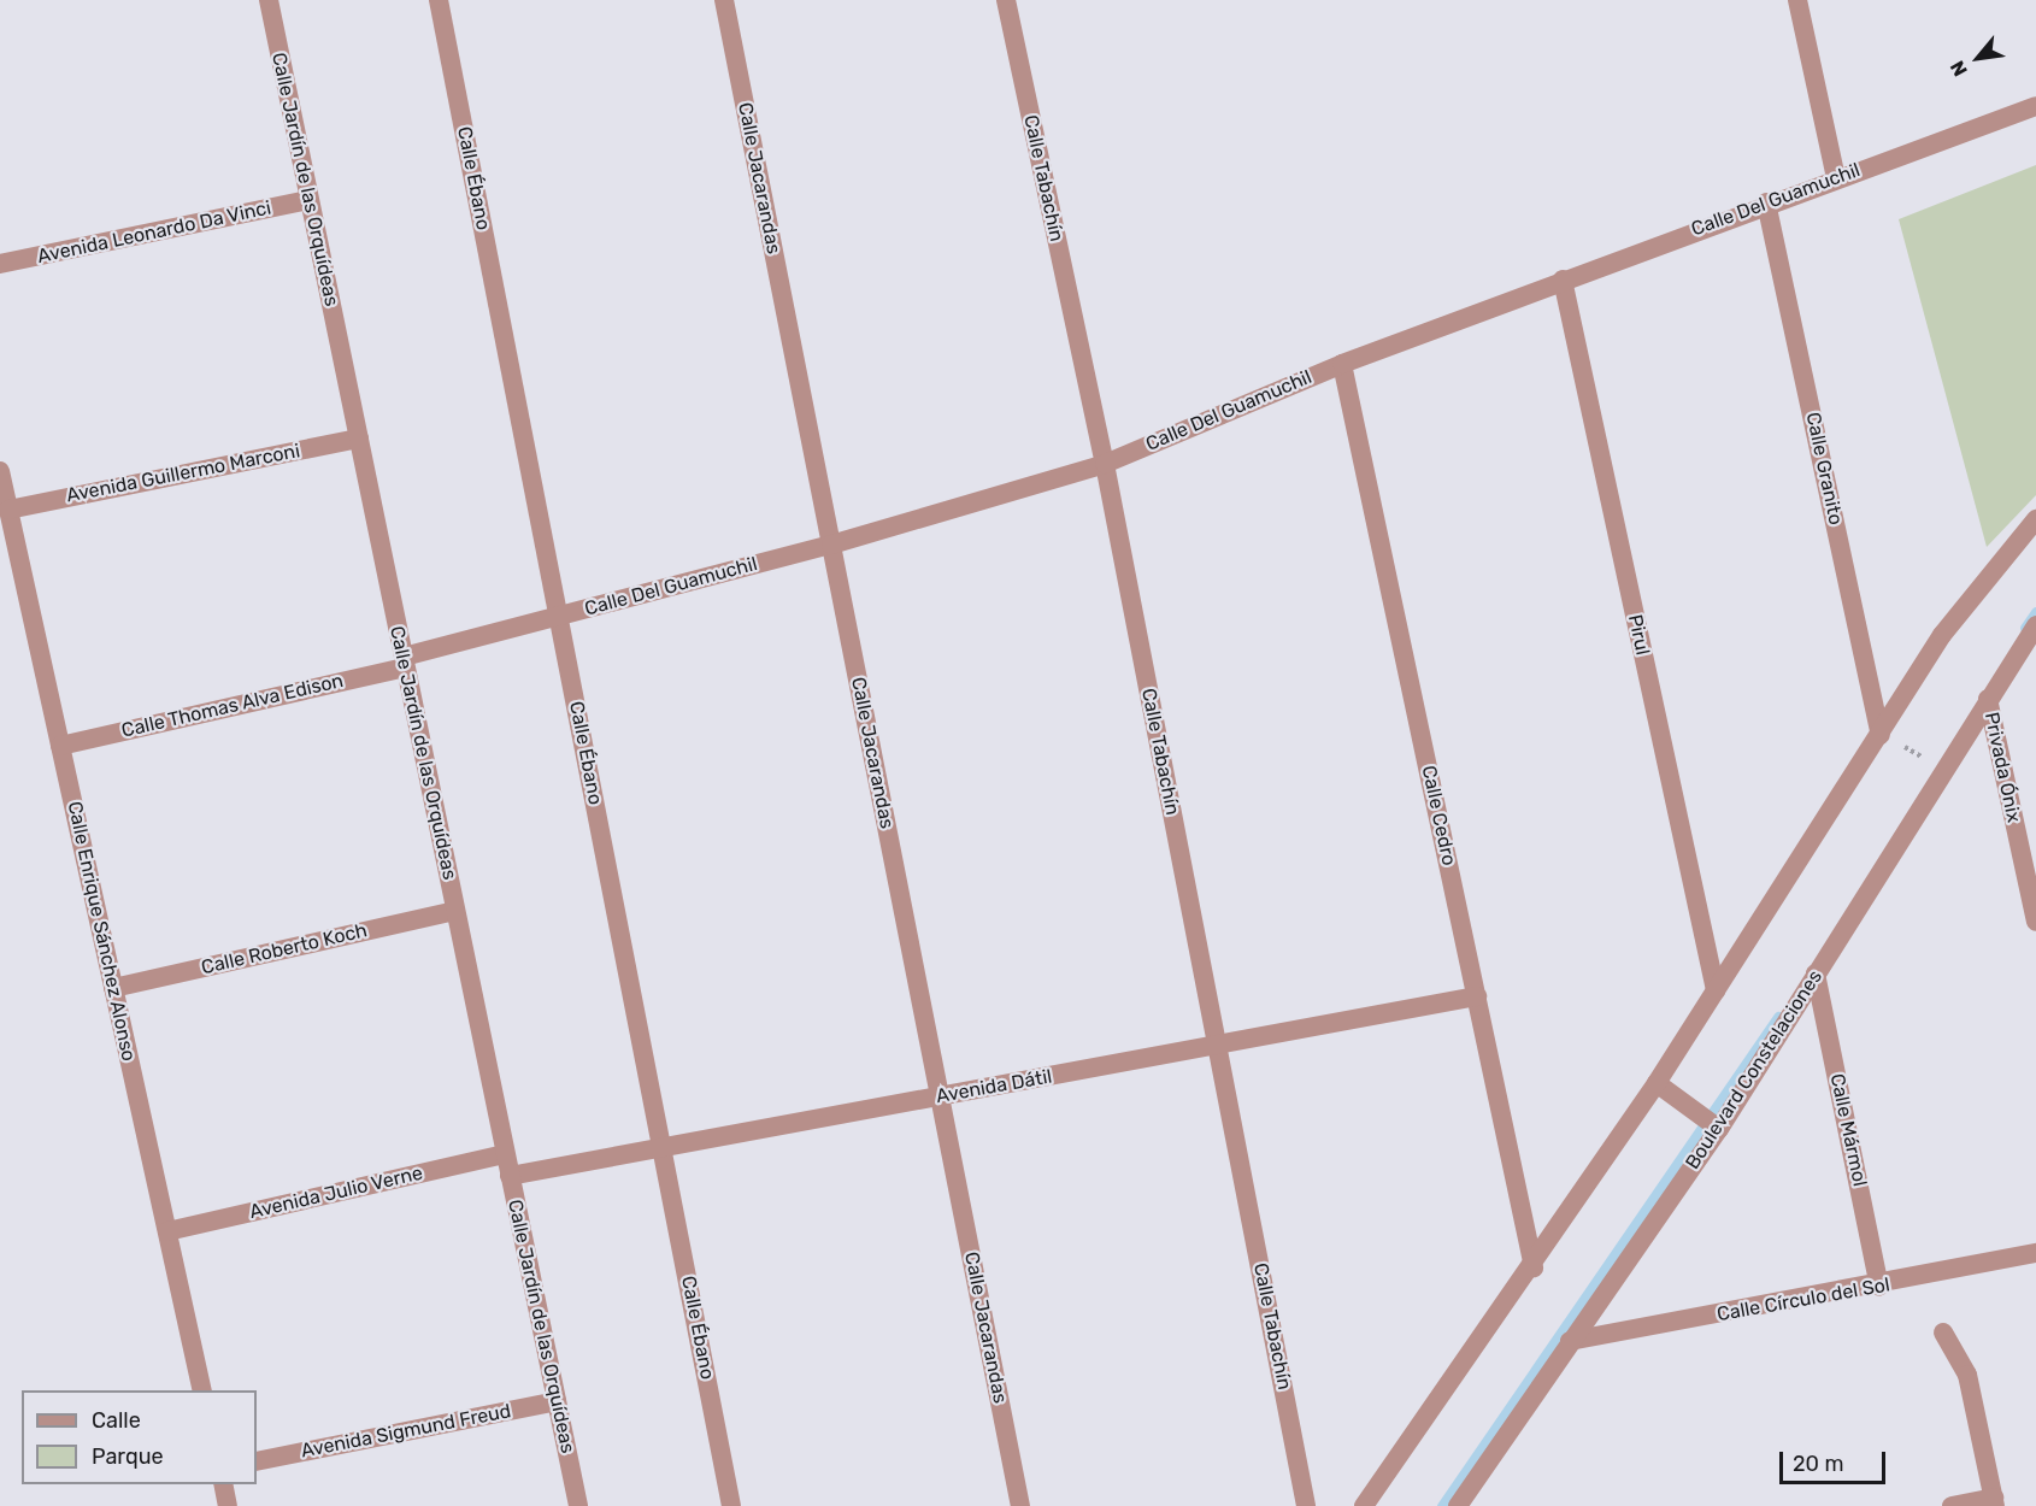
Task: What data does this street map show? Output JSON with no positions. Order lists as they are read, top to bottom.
{
  "streets": {
    "street": [
      "Calle Ébano",
      "Calle Jacarandas",
      "Calle Tabachín",
      "Calle Jardín de las Orquídeas",
      "Calle Del Guamuchil",
      "Avenida Leonardo Da Vinci",
      "Calle Granito",
      "Avenida Guillermo Marconi",
      "Pirul",
      "Calle Thomas Alva Edison",
      "Privada Ónix",
      "Calle Cedro",
      "Calle Enrique Sánchez Alonso",
      "Calle Roberto Koch",
      "Boulevard Constelaciones",
      "Avenida Dátil",
      "Calle Mármol",
      "Avenida Julio Verne",
      "Calle Círculo del Sol",
      "Avenida Sigmund Freud"
    ]
  },
  "crossings": [
    ["Calle Ébano", "Calle Del Guamuchil"],
    ["Calle Ébano", "Avenida Dátil"],
    ["Calle Jacarandas", "Calle Del Guamuchil"],
    ["Calle Jacarandas", "Avenida Dátil"],
    ["Calle Tabachín", "Calle Del Guamuchil"],
    ["Calle Tabachín", "Avenida Dátil"],
    ["Calle Jardín de las Orquídeas", "Calle Del Guamuchil"],
    ["Calle Jardín de las Orquídeas", "Avenida Leonardo Da Vinci"],
    ["Calle Jardín de las Orquídeas", "Avenida Guillermo Marconi"],
    ["Calle Jardín de las Orquídeas", "Calle Thomas Alva Edison"],
    ["Calle Jardín de las Orquídeas", "Calle Roberto Koch"],
    ["Calle Jardín de las Orquídeas", "Avenida Dátil"],
    ["Calle Jardín de las Orquídeas", "Avenida Julio Verne"],
    ["Calle Jardín de las Orquídeas", "Avenida Sigmund Freud"],
    ["Calle Del Guamuchil", "Calle Granito"],
    ["Calle Del Guamuchil", "Pirul"],
    ["Calle Del Guamuchil", "Calle Thomas Alva Edison"],
    ["Calle Del Guamuchil", "Calle Cedro"],
    ["Avenida Guillermo Marconi", "Calle Enrique Sánchez Alonso"],
    ["Calle Thomas Alva Edison", "Calle Enrique Sánchez Alonso"],
    ["Privada Ónix", "Boulevard Constelaciones"],
    ["Calle Cedro", "Avenida Dátil"],
    ["Calle Enrique Sánchez Alonso", "Calle Roberto Koch"],
    ["Calle Enrique Sánchez Alonso", "Avenida Julio Verne"],
    ["Boulevard Constelaciones", "Calle Mármol"],
    ["Boulevard Constelaciones", "Calle Círculo del Sol"],
    ["Calle Mármol", "Calle Círculo del Sol"]
  ],
  "legend": ["Calle", "Parque"],
  "scale_bar": "20 m",
  "north": "bottom left"
}
